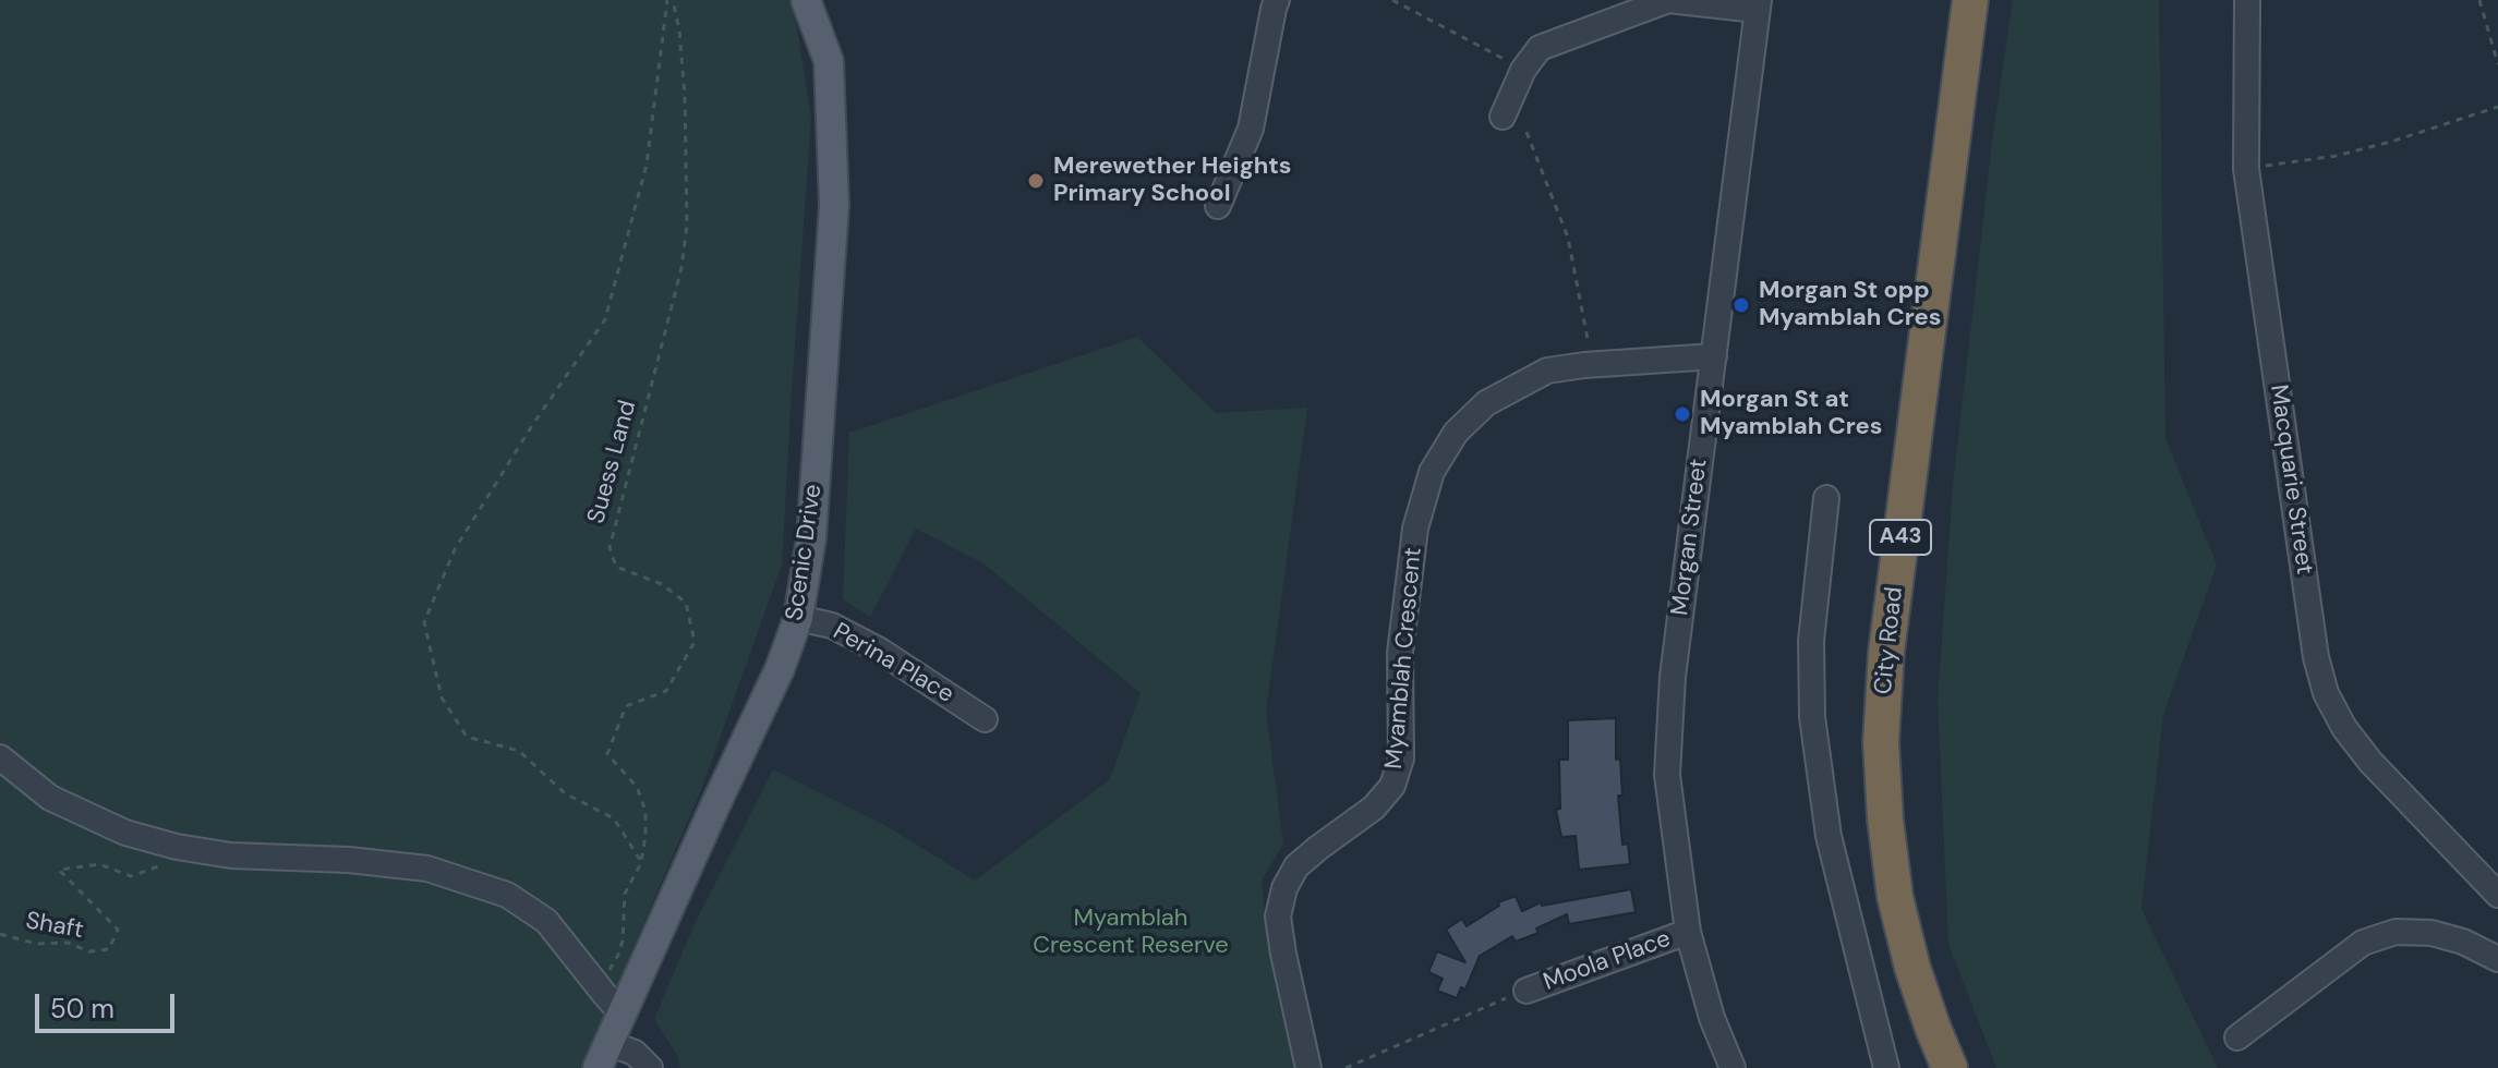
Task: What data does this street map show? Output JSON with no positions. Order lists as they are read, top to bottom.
{
  "streets": {
    "highway": ["A43", "City Road"],
    "main road": ["Scenic Drive"],
    "street": [
      "Macquarie Street",
      "Morgan Street",
      "Myamblah Crescent",
      "Perina Place",
      "Moola Place"
    ],
    "path": ["Suess Land", "Shaft"]
  },
  "crossings": [
    ["Morgan Street", "Myamblah Crescent"],
    ["Morgan Street", "Moola Place"],
    ["Scenic Drive", "Perina Place"]
  ],
  "parks": ["Myamblah Crescent Reserve"],
  "places": ["Merewether Heights Primary School", "Morgan St opp Myamblah Cres", "Morgan St at Myamblah Cres"],
  "scale_bar": "50 m"
}
